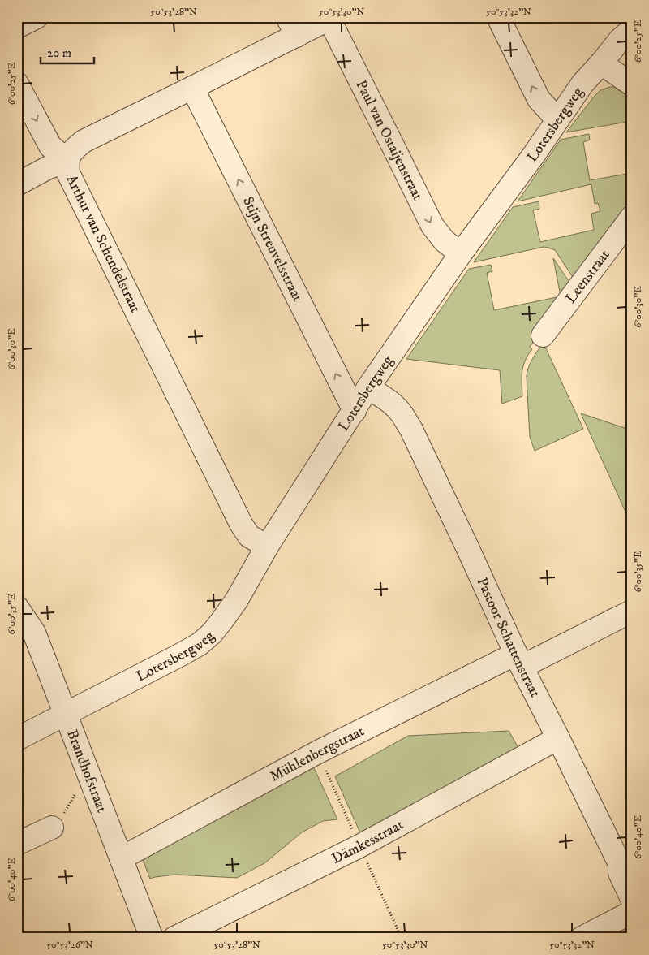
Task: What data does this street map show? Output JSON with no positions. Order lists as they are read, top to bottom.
{
  "streets": {
    "street": [
      "Lotersbergweg",
      "Paul van Ostaijenstraat",
      "Arthur van Schendelstraat",
      "Stijn Streuvelsstraat",
      "Leenstraat",
      "Pastoor Schattenstraat",
      "Mühlenbergstraat",
      "Brandhofstraat",
      "Dämkesstraat"
    ]
  },
  "crossings": [
    ["Lotersbergweg", "Paul van Ostaijenstraat"],
    ["Lotersbergweg", "Arthur van Schendelstraat"],
    ["Lotersbergweg", "Stijn Streuvelsstraat"],
    ["Lotersbergweg", "Pastoor Schattenstraat"],
    ["Lotersbergweg", "Brandhofstraat"],
    ["Paul van Ostaijenstraat", "Arthur van Schendelstraat"],
    ["Arthur van Schendelstraat", "Stijn Streuvelsstraat"],
    ["Pastoor Schattenstraat", "Mühlenbergstraat"],
    ["Pastoor Schattenstraat", "Dämkesstraat"],
    ["Mühlenbergstraat", "Brandhofstraat"]
  ],
  "one_way": ["Stijn Streuvelsstraat"],
  "scale_bar": "20 m",
  "coordinates": [
    "50°53'28\"N",
    "50°53'30\"N",
    "50°53'32\"N",
    "6°00'25\"E",
    "6°00'30\"E",
    "6°00'35\"E",
    "6°00'40\"E",
    "50°53'26\"N"
  ]
}
